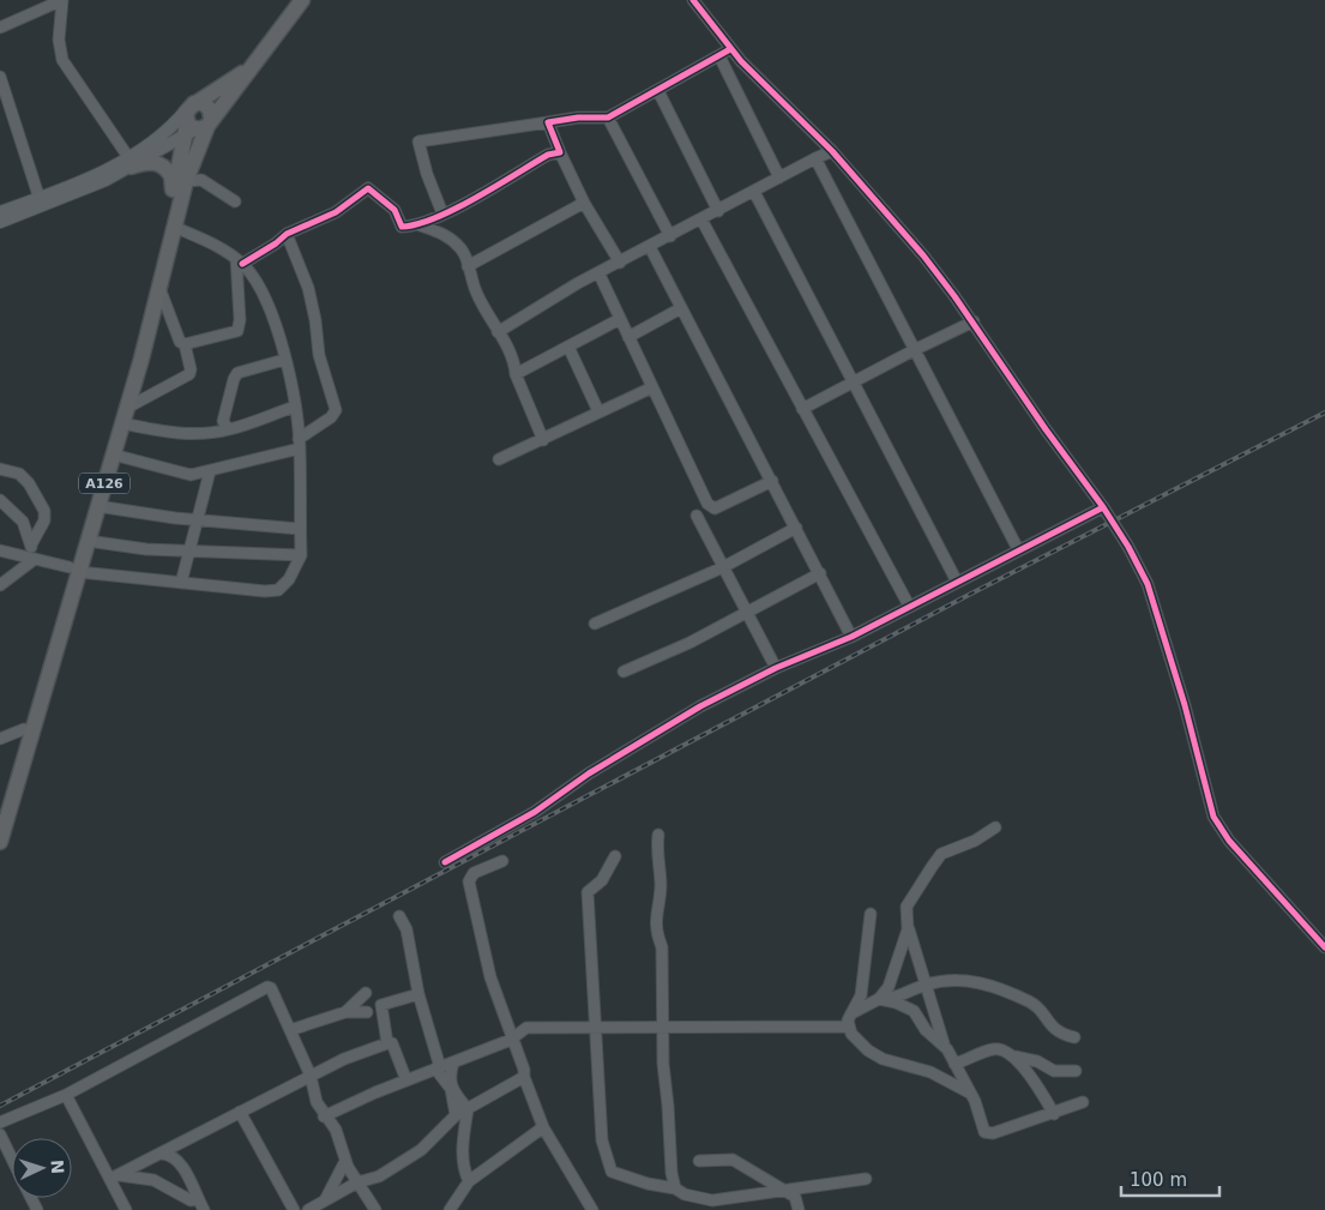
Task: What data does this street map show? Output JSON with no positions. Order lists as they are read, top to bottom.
{
  "streets": {
    "highway": ["A126"]
  },
  "scale_bar": "100 m",
  "north": "right"
}
